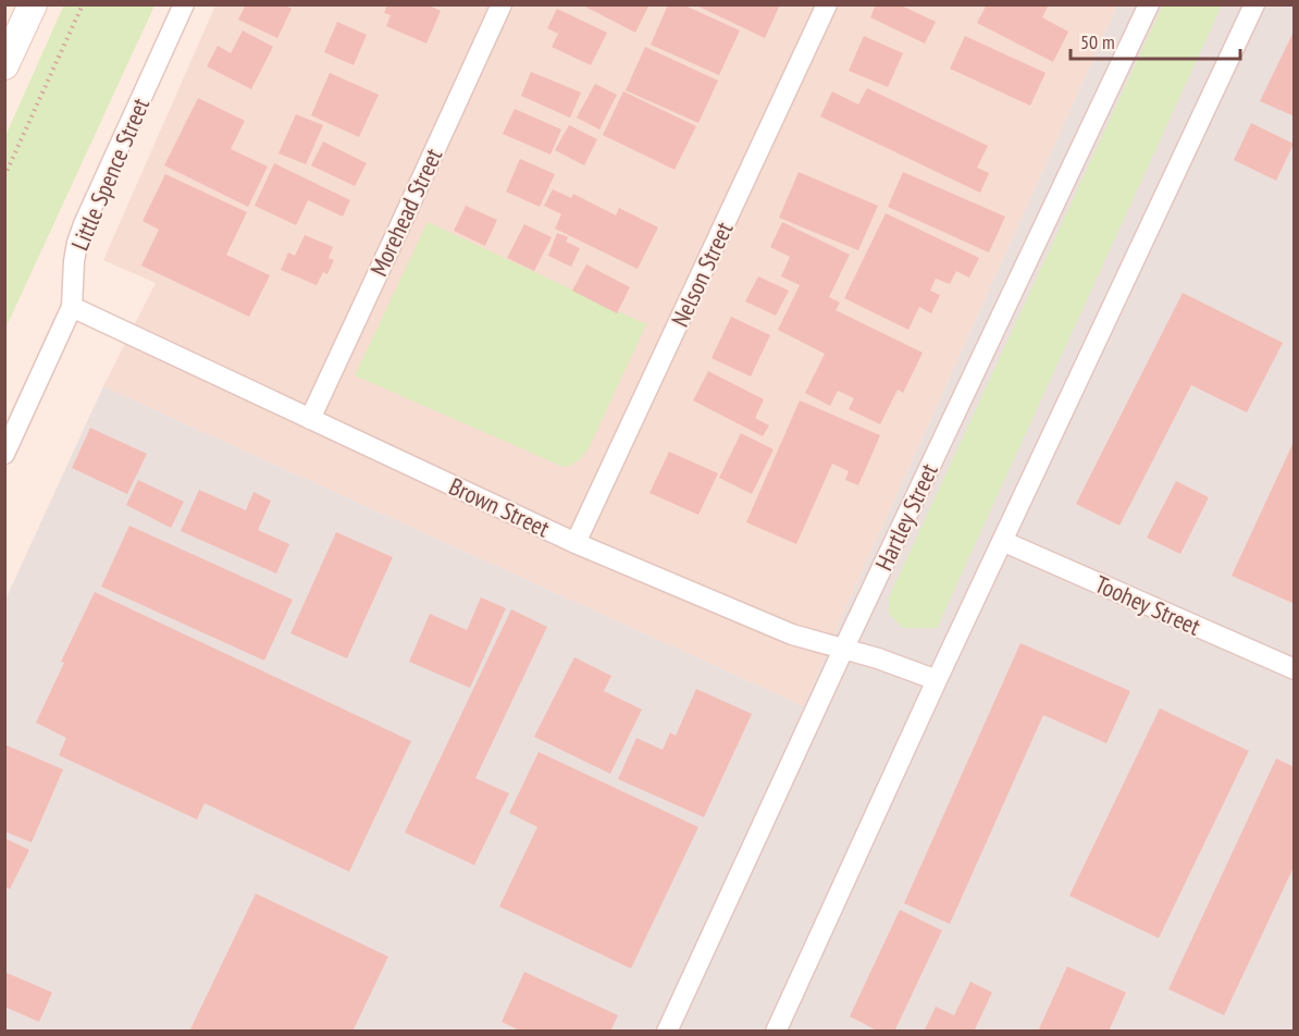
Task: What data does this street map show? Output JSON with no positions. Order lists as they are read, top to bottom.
{
  "streets": {
    "street": [
      "Little Spence Street",
      "Morehead Street",
      "Nelson Street",
      "Brown Street",
      "Hartley Street",
      "Toohey Street"
    ]
  },
  "crossings": [
    ["Little Spence Street", "Brown Street"],
    ["Morehead Street", "Brown Street"],
    ["Nelson Street", "Brown Street"],
    ["Brown Street", "Hartley Street"]
  ],
  "scale_bar": "50 m"
}
